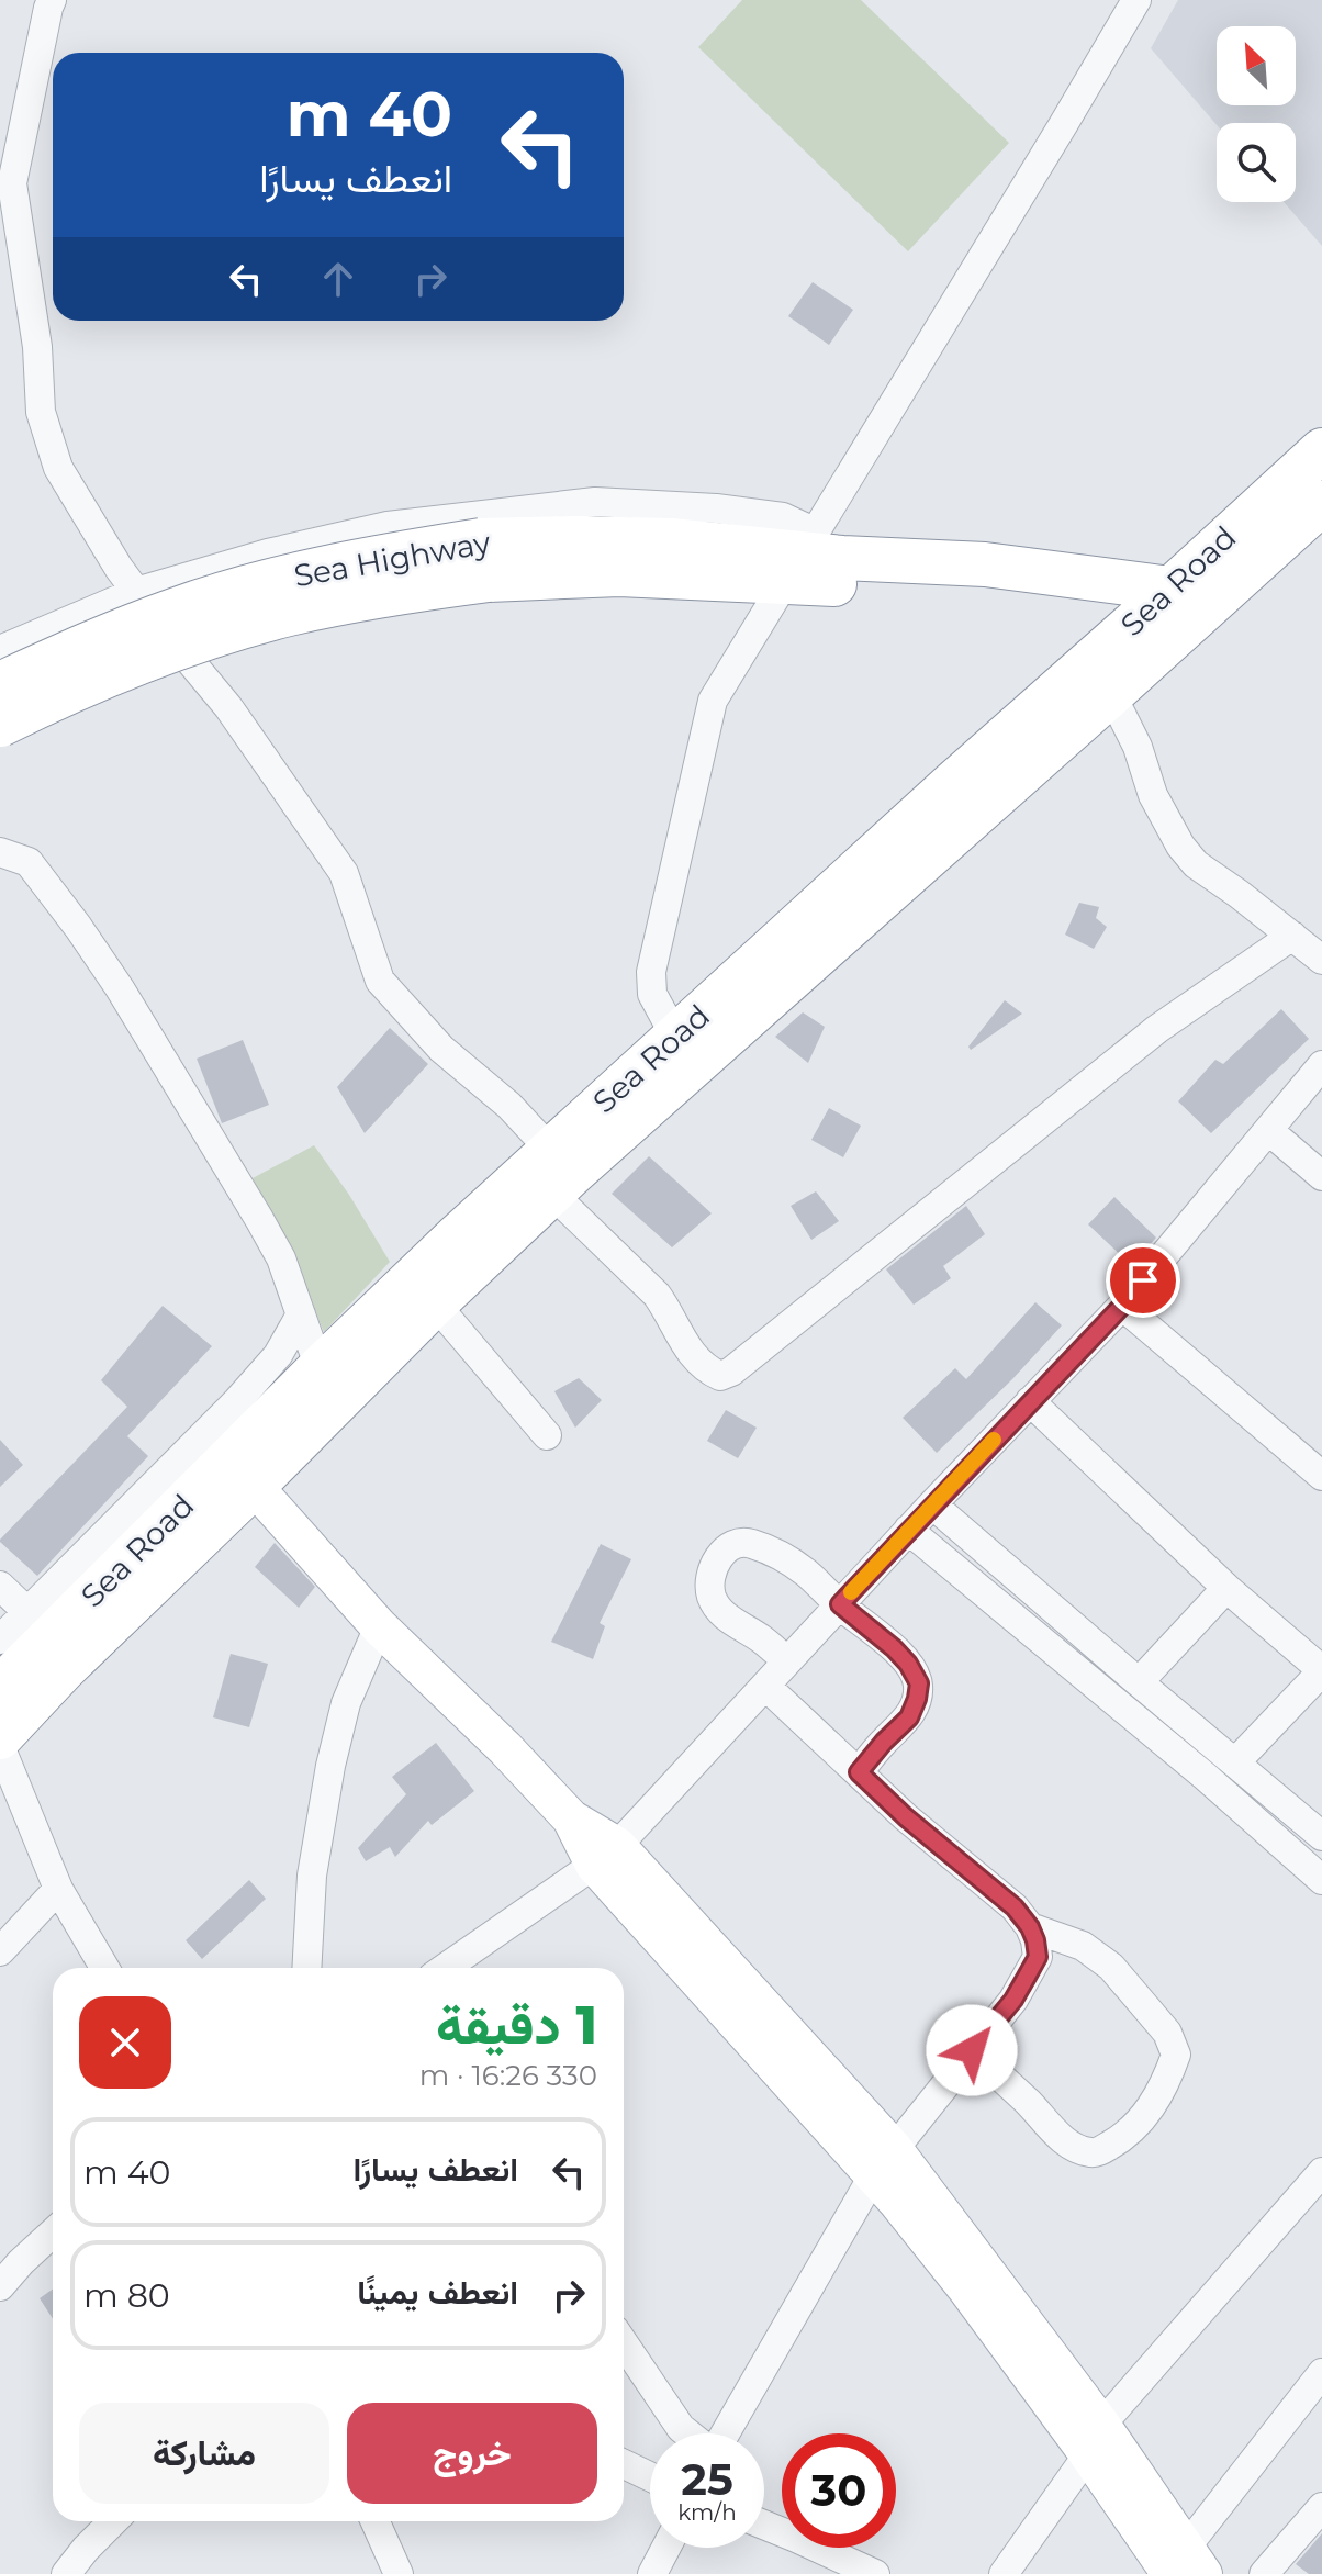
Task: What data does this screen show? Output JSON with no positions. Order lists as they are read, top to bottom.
{
  "streets": {
    "highway": ["Sea Highway", "Sea Road"]
  },
  "north": "top left",
  "page": {
    "turn": ["40 m", "انعطف يسارًا"],
    "heading": ["1 دقيقة", "330 m · 16:26"],
    "list": [
      {
        "name": "انعطف يسارًا",
        "value": "40 m"
      },
      {
        "name": "انعطف يمينًا",
        "value": "80 m"
      }
    ],
    "buttons": ["خروج", "مشاركة"],
    "speed": "25 km/h",
    "limit": "30"
  }
}
